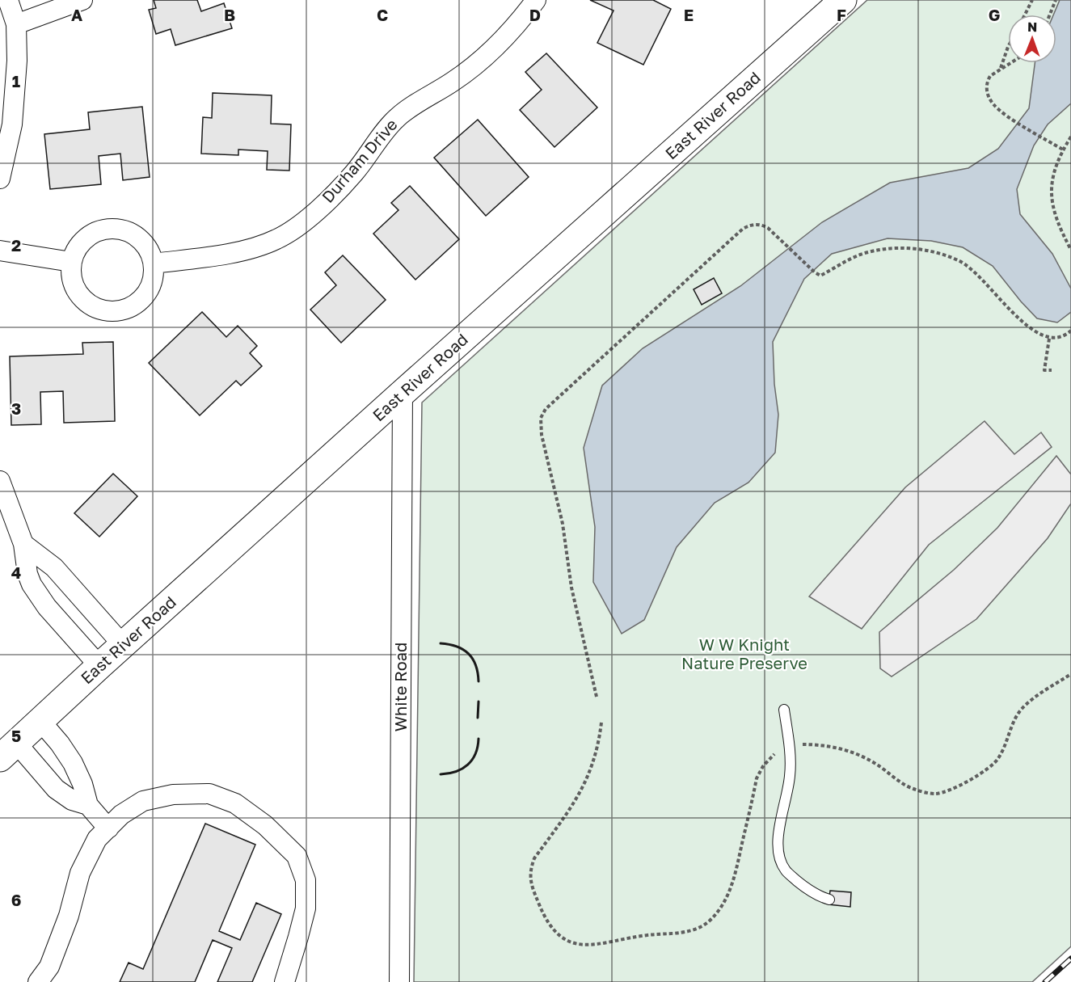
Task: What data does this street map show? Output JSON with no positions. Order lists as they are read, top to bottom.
{
  "streets": {
    "main road": ["East River Road"],
    "street": ["Durham Drive", "White Road"]
  },
  "crossings": [
    ["East River Road", "White Road"]
  ],
  "parks": ["W W Knight Nature Preserve"],
  "north": "top",
  "grid": {
    "columns": [
      "A",
      "B",
      "C",
      "D",
      "E",
      "F",
      "G"
    ],
    "rows": [
      "1",
      "2",
      "3",
      "4",
      "5",
      "6"
    ]
  }
}
